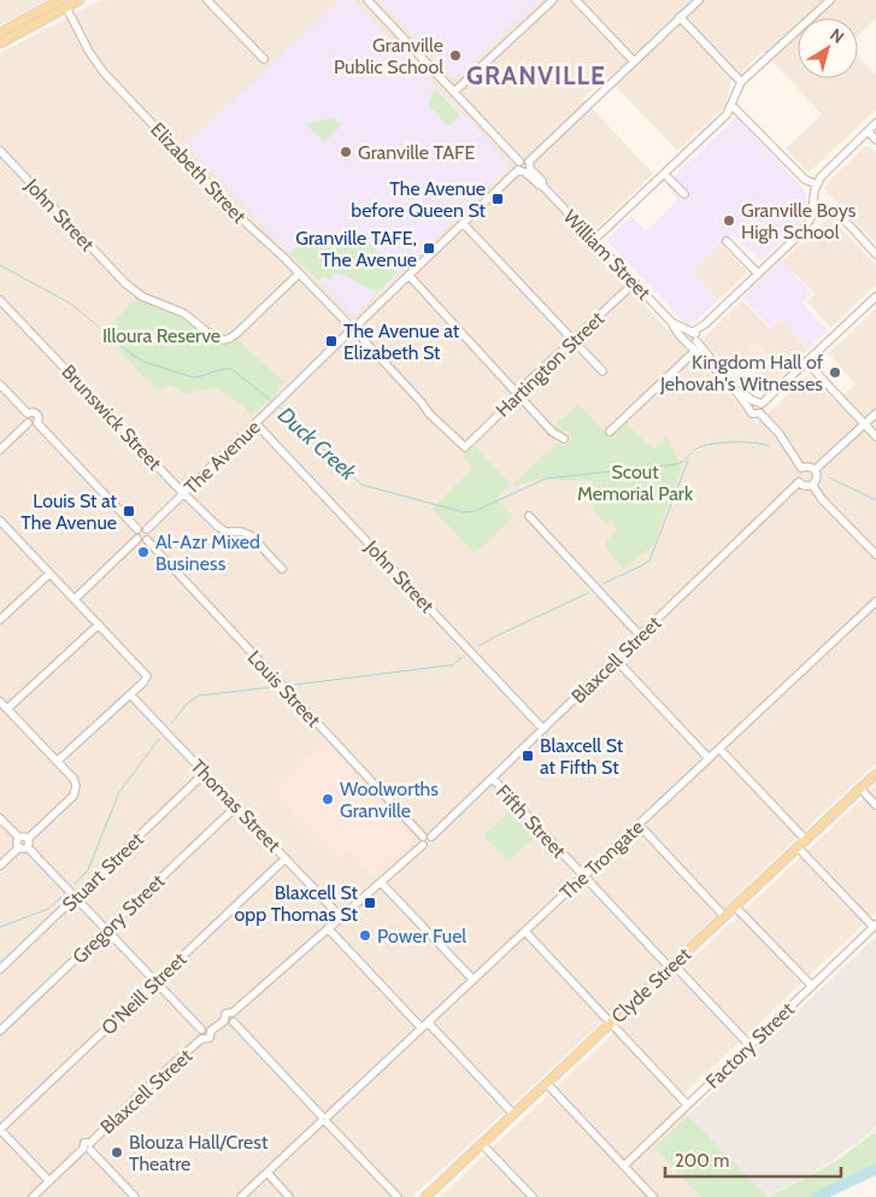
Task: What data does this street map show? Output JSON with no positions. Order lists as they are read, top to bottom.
{
  "streets": {
    "main road": ["Clyde Street"],
    "street": [
      "Elizabeth Street",
      "John Street",
      "William Street",
      "Hartington Street",
      "Brunswick Street",
      "The Avenue",
      "Blaxcell Street",
      "Louis Street",
      "Thomas Street",
      "Fifth Street",
      "The Trongate",
      "Stuart Street",
      "Gregory Street",
      "O'Neill Street",
      "Factory Street"
    ]
  },
  "crossings": [
    ["Elizabeth Street", "John Street"],
    ["Elizabeth Street", "Hartington Street"],
    ["Elizabeth Street", "The Avenue"],
    ["John Street", "The Avenue"],
    ["John Street", "Blaxcell Street"],
    ["William Street", "Hartington Street"],
    ["Hartington Street", "The Avenue"],
    ["Brunswick Street", "The Avenue"],
    ["The Avenue", "Louis Street"],
    ["Blaxcell Street", "Louis Street"],
    ["Blaxcell Street", "Fifth Street"],
    ["Thomas Street", "Stuart Street"],
    ["Thomas Street", "Gregory Street"],
    ["Thomas Street", "O'Neill Street"],
    ["Fifth Street", "The Trongate"],
    ["Fifth Street", "Clyde Street"],
    ["Fifth Street", "Factory Street"]
  ],
  "districts": ["GRANVILLE"],
  "water": ["Duck Creek"],
  "parks": ["Illoura Reserve", "Scout Memorial Park"],
  "places": {
    "other": [
      "Granville Public School",
      "Granville TAFE",
      "Granville Boys High School",
      "Kingdom Hall of Jehovah's Witnesses",
      "Al-Azr Mixed Business",
      "Woolworths Granville",
      "Power Fuel",
      "Blouza Hall/Crest Theatre"
    ],
    "transit": [
      "The Avenue before Queen St",
      "Granville TAFE, The Avenue",
      "The Avenue at Elizabeth St",
      "Louis St at The Avenue",
      "Blaxcell St at Fifth St",
      "Blaxcell St opp Thomas St"
    ]
  },
  "scale_bar": "200 m",
  "north": "top right"
}
